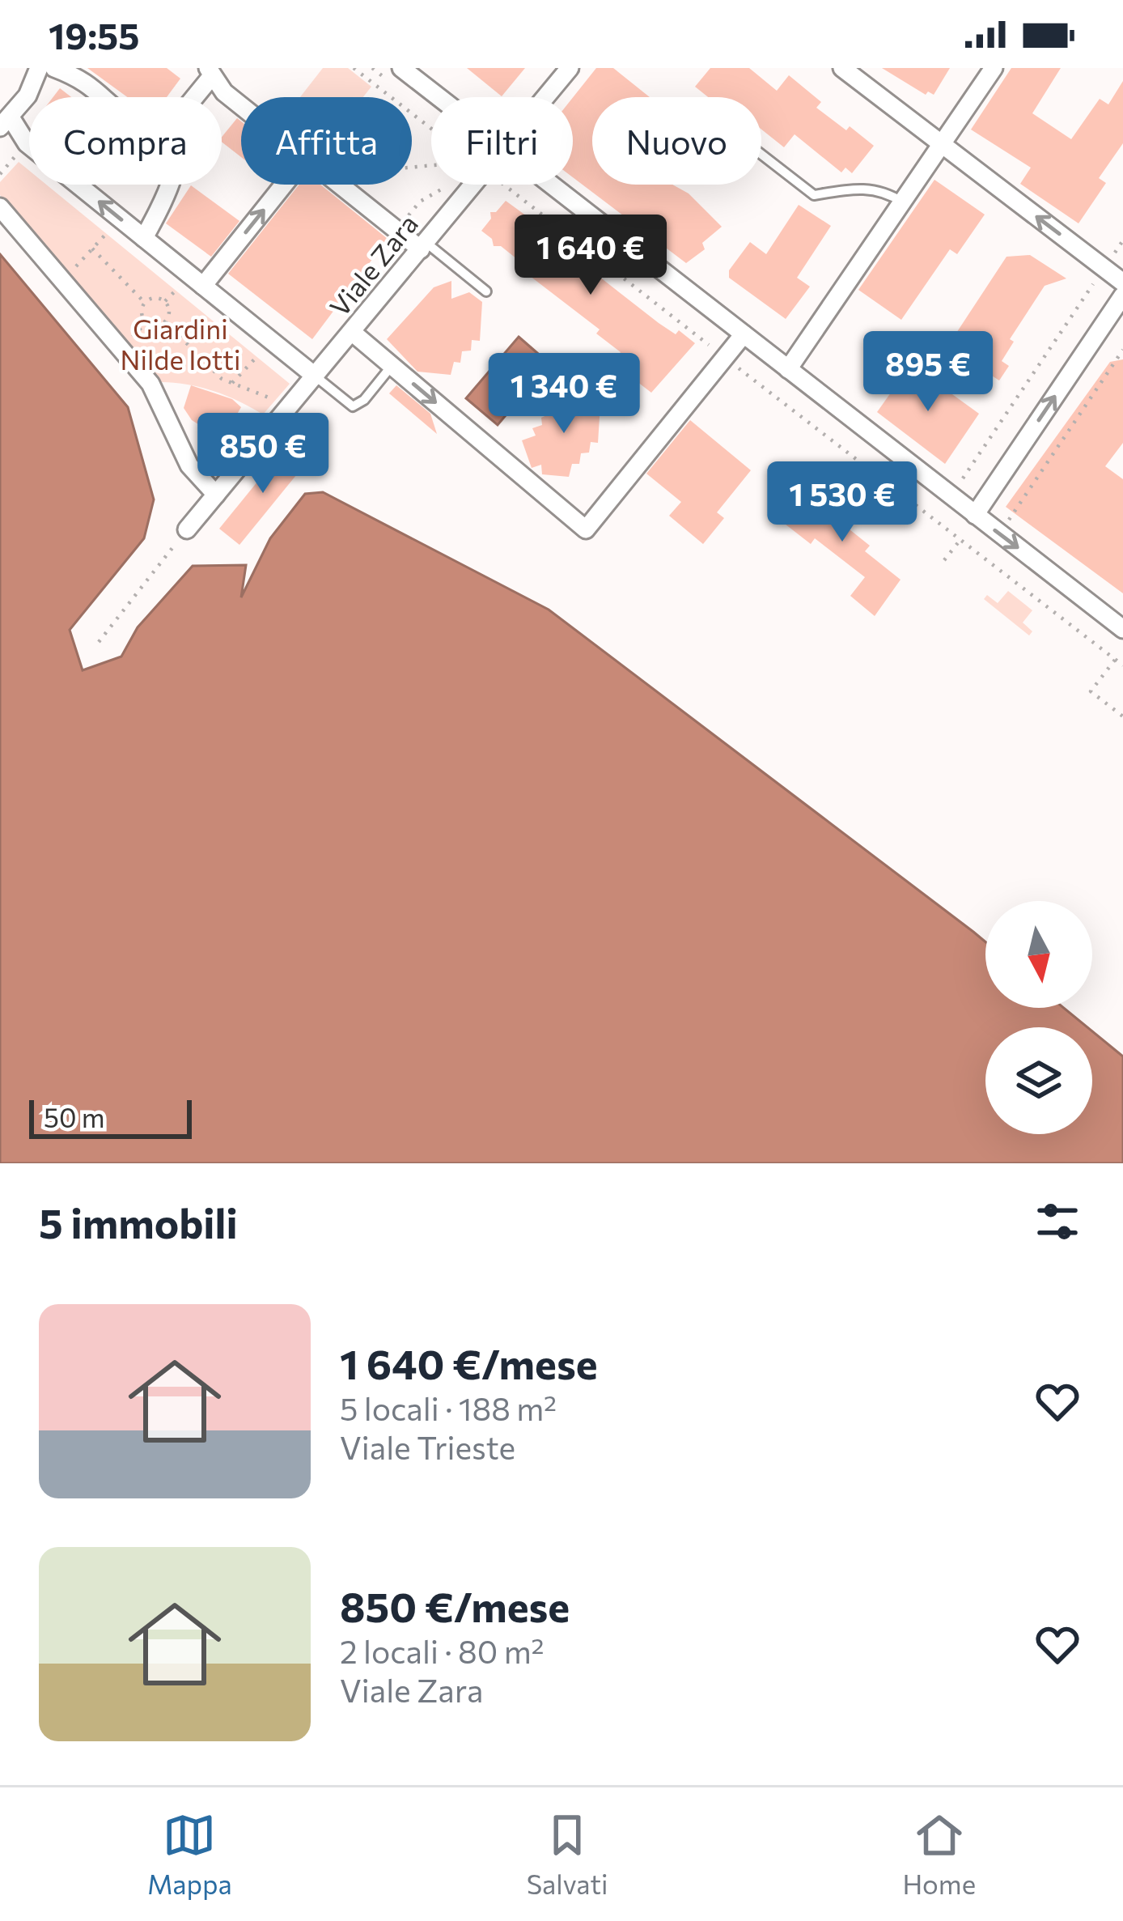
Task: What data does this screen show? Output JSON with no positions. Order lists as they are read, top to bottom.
{
  "streets": {
    "street": ["Viale Zara"]
  },
  "parks": ["Giardini Nilde Iotti"],
  "scale_bar": "50 m",
  "north": "bottom",
  "page": {
    "status": "19:55",
    "chip": [
      "Compra",
      "Affitta",
      "Filtri",
      "Nuovo"
    ],
    "price": [
      "1 640 €",
      "895 €",
      "1 340 €",
      "850 €",
      "1 530 €"
    ],
    "scale": "50 m",
    "heading": "5 immobili",
    "list": [
      {
        "name": "1 640 €/mese",
        "note": "5 locali · 188 m² · Viale Trieste"
      },
      {
        "name": "850 €/mese",
        "note": "2 locali · 80 m² · Viale Zara"
      }
    ],
    "tabs": ["Mappa", "Salvati", "Home"]
  }
}
